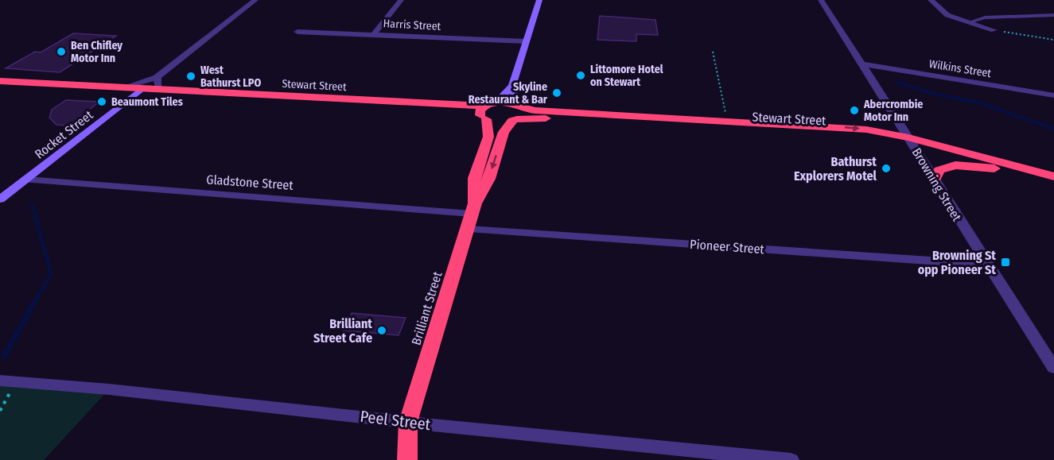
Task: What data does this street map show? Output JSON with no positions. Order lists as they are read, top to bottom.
{
  "streets": {
    "highway": ["Stewart Street", "Brilliant Street"],
    "street": [
      "Harris Street",
      "Wilkins Street",
      "Rocket Street",
      "Gladstone Street",
      "Browning Street",
      "Pioneer Street",
      "Peel Street"
    ]
  },
  "crossings": [
    ["Wilkins Street", "Browning Street"],
    ["Stewart Street", "Rocket Street"],
    ["Stewart Street", "Browning Street"],
    ["Stewart Street", "Brilliant Street"],
    ["Rocket Street", "Gladstone Street"],
    ["Gladstone Street", "Pioneer Street"],
    ["Gladstone Street", "Brilliant Street"],
    ["Browning Street", "Pioneer Street"],
    ["Pioneer Street", "Brilliant Street"],
    ["Brilliant Street", "Peel Street"]
  ],
  "places": {
    "other": [
      "Ben Chifley Motor Inn",
      "Littomore Hotel on Stewart",
      "West Bathurst LPO",
      "Skyline Restaurant & Bar",
      "Beaumont Tiles",
      "Abercrombie Motor Inn",
      "Bathurst Explorers Motel",
      "Brilliant Street Cafe"
    ],
    "transit": ["Browning St opp Pioneer St"]
  }
}
